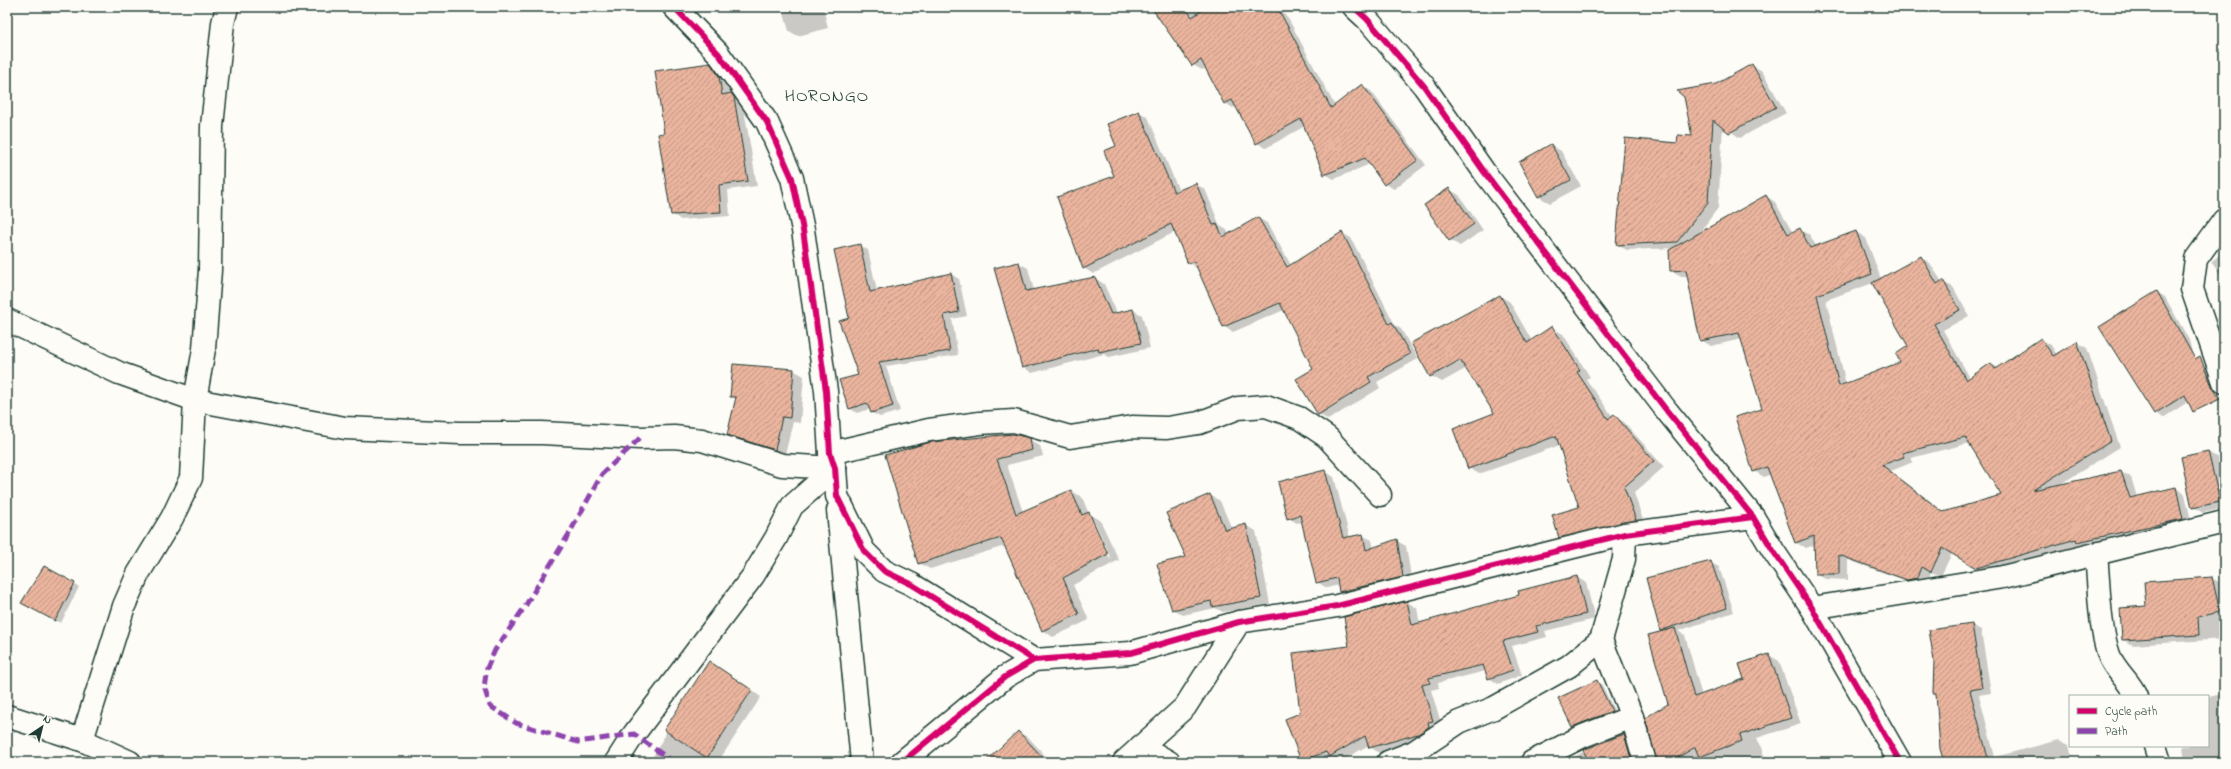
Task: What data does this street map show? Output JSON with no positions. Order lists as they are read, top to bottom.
{
  "districts": ["HORONGO"],
  "legend": ["Cycle path", "Path"],
  "north": "top right"
}
